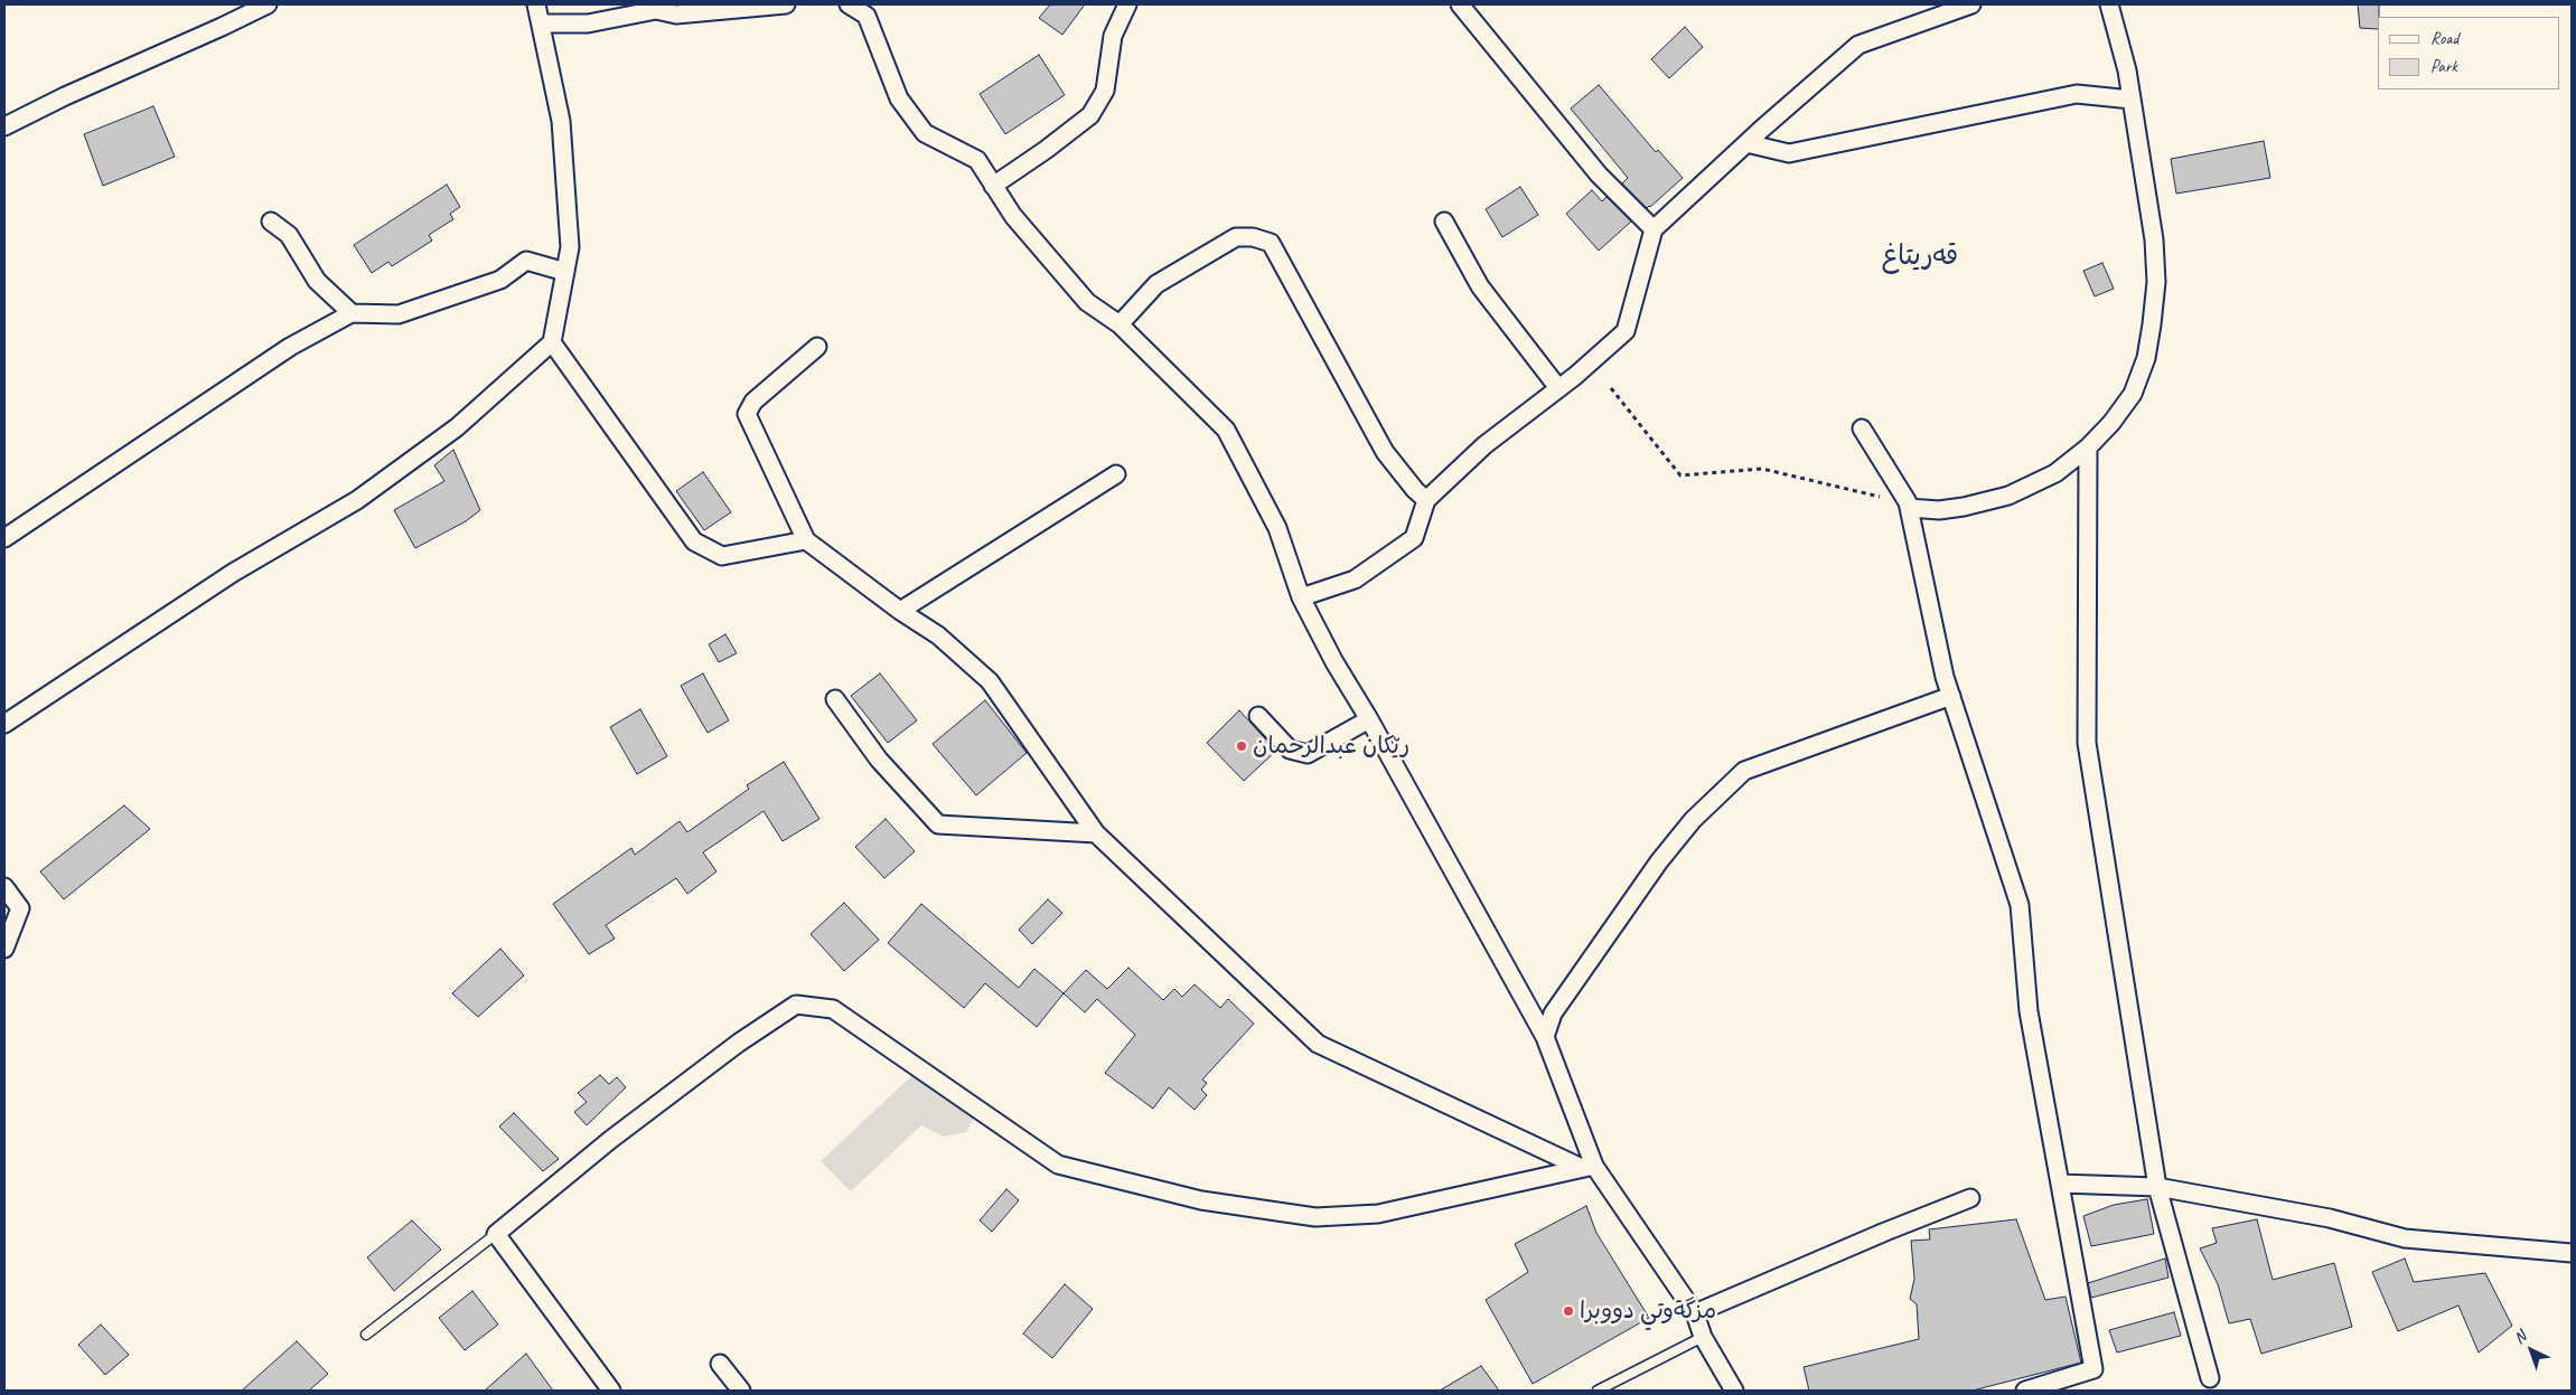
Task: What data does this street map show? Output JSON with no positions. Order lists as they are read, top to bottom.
{
  "districts": ["قەریتاغ"],
  "places": ["رێكان عبدالرحمان", "مزگةوتي دووبرا"],
  "legend": ["Road", "Park"],
  "north": "top left"
}
